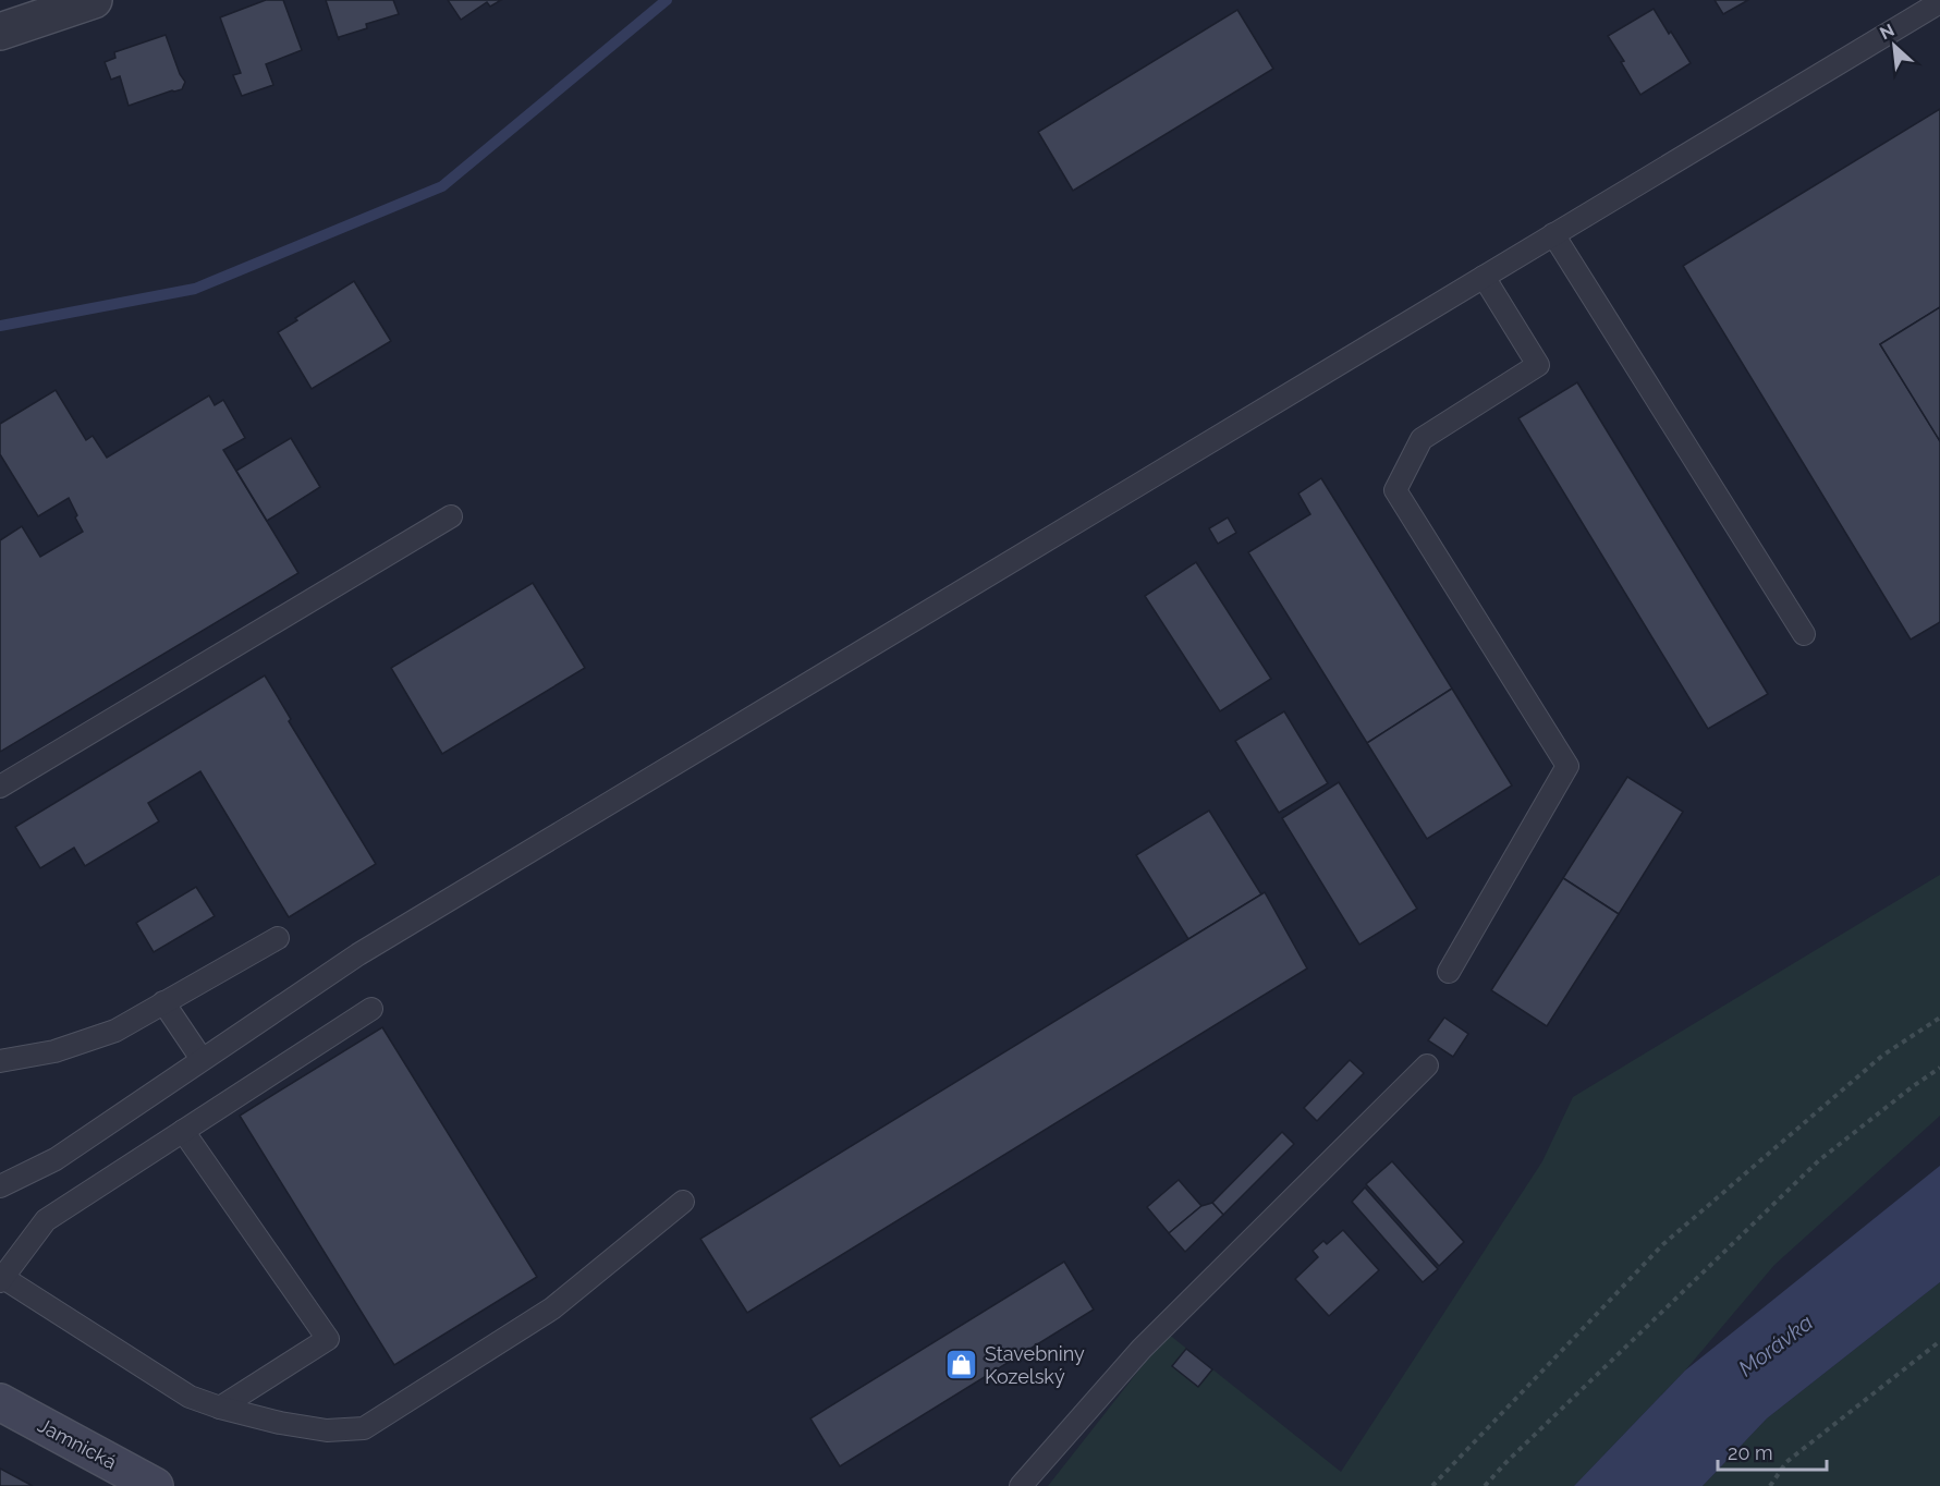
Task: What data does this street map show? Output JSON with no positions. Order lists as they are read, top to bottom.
{
  "streets": {
    "main road": ["Jamnická"]
  },
  "water": ["Morávka"],
  "places": {
    "shop": ["Stavebniny Kozelský"]
  },
  "scale_bar": "20 m",
  "north": "top left"
}
